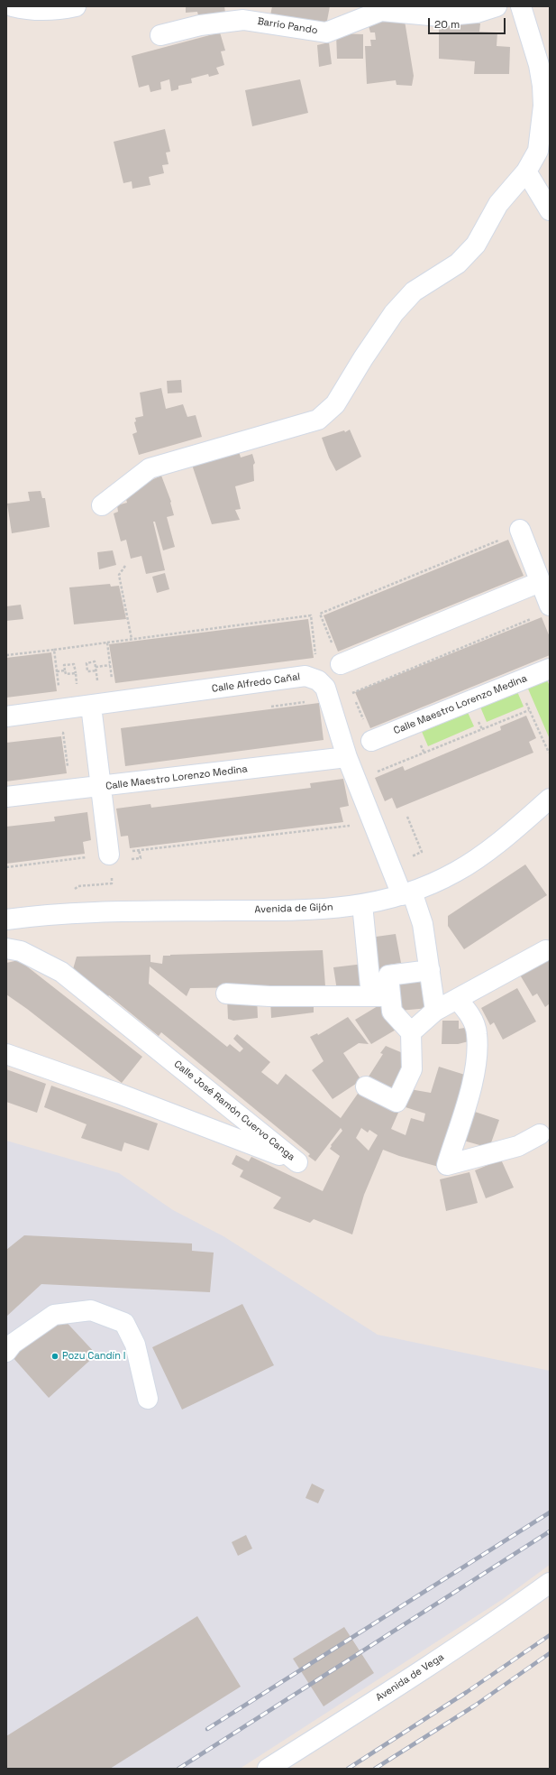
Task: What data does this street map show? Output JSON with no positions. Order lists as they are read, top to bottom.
{
  "streets": {
    "street": [
      "Barrio Pando",
      "Calle Alfredo Cañal",
      "Calle Maestro Lorenzo Medina",
      "Avenida de Gijón",
      "Calle José Ramón Cuervo Canga",
      "Avenida de Vega"
    ]
  },
  "places": ["Pozu Candín I"],
  "scale_bar": "20 m"
}
